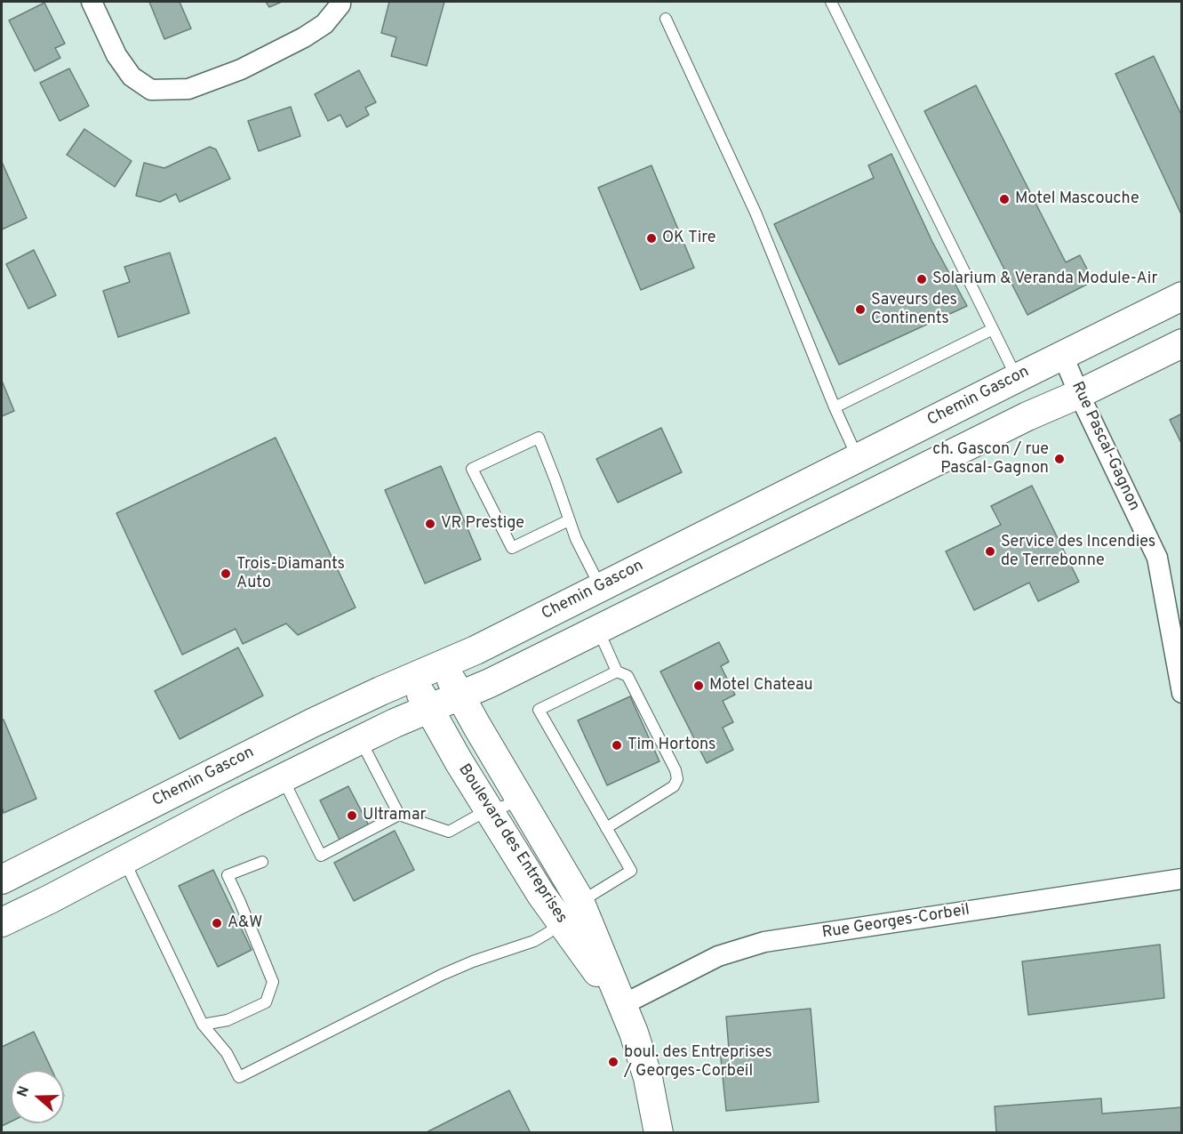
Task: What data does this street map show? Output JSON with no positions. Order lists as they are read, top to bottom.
{
  "streets": {
    "main road": ["Chemin Gascon", "Boulevard des Entreprises"],
    "street": ["Rue Pascal-Gagnon", "Rue Georges-Corbeil"]
  },
  "crossings": [
    ["Chemin Gascon", "Rue Pascal-Gagnon"],
    ["Chemin Gascon", "Boulevard des Entreprises"],
    ["Boulevard des Entreprises", "Rue Georges-Corbeil"]
  ],
  "places": [
    "Motel Mascouche",
    "OK Tire",
    "Solarium & Veranda Module-Air",
    "Saveurs des Continents",
    "ch. Gascon / rue Pascal-Gagnon",
    "VR Prestige",
    "Service des Incendies de Terrebonne",
    "Trois-Diamants Auto",
    "Motel Chateau",
    "Tim Hortons",
    "Ultramar",
    "A&W",
    "boul. des Entreprises / Georges-Corbeil"
  ],
  "north": "left"
}
